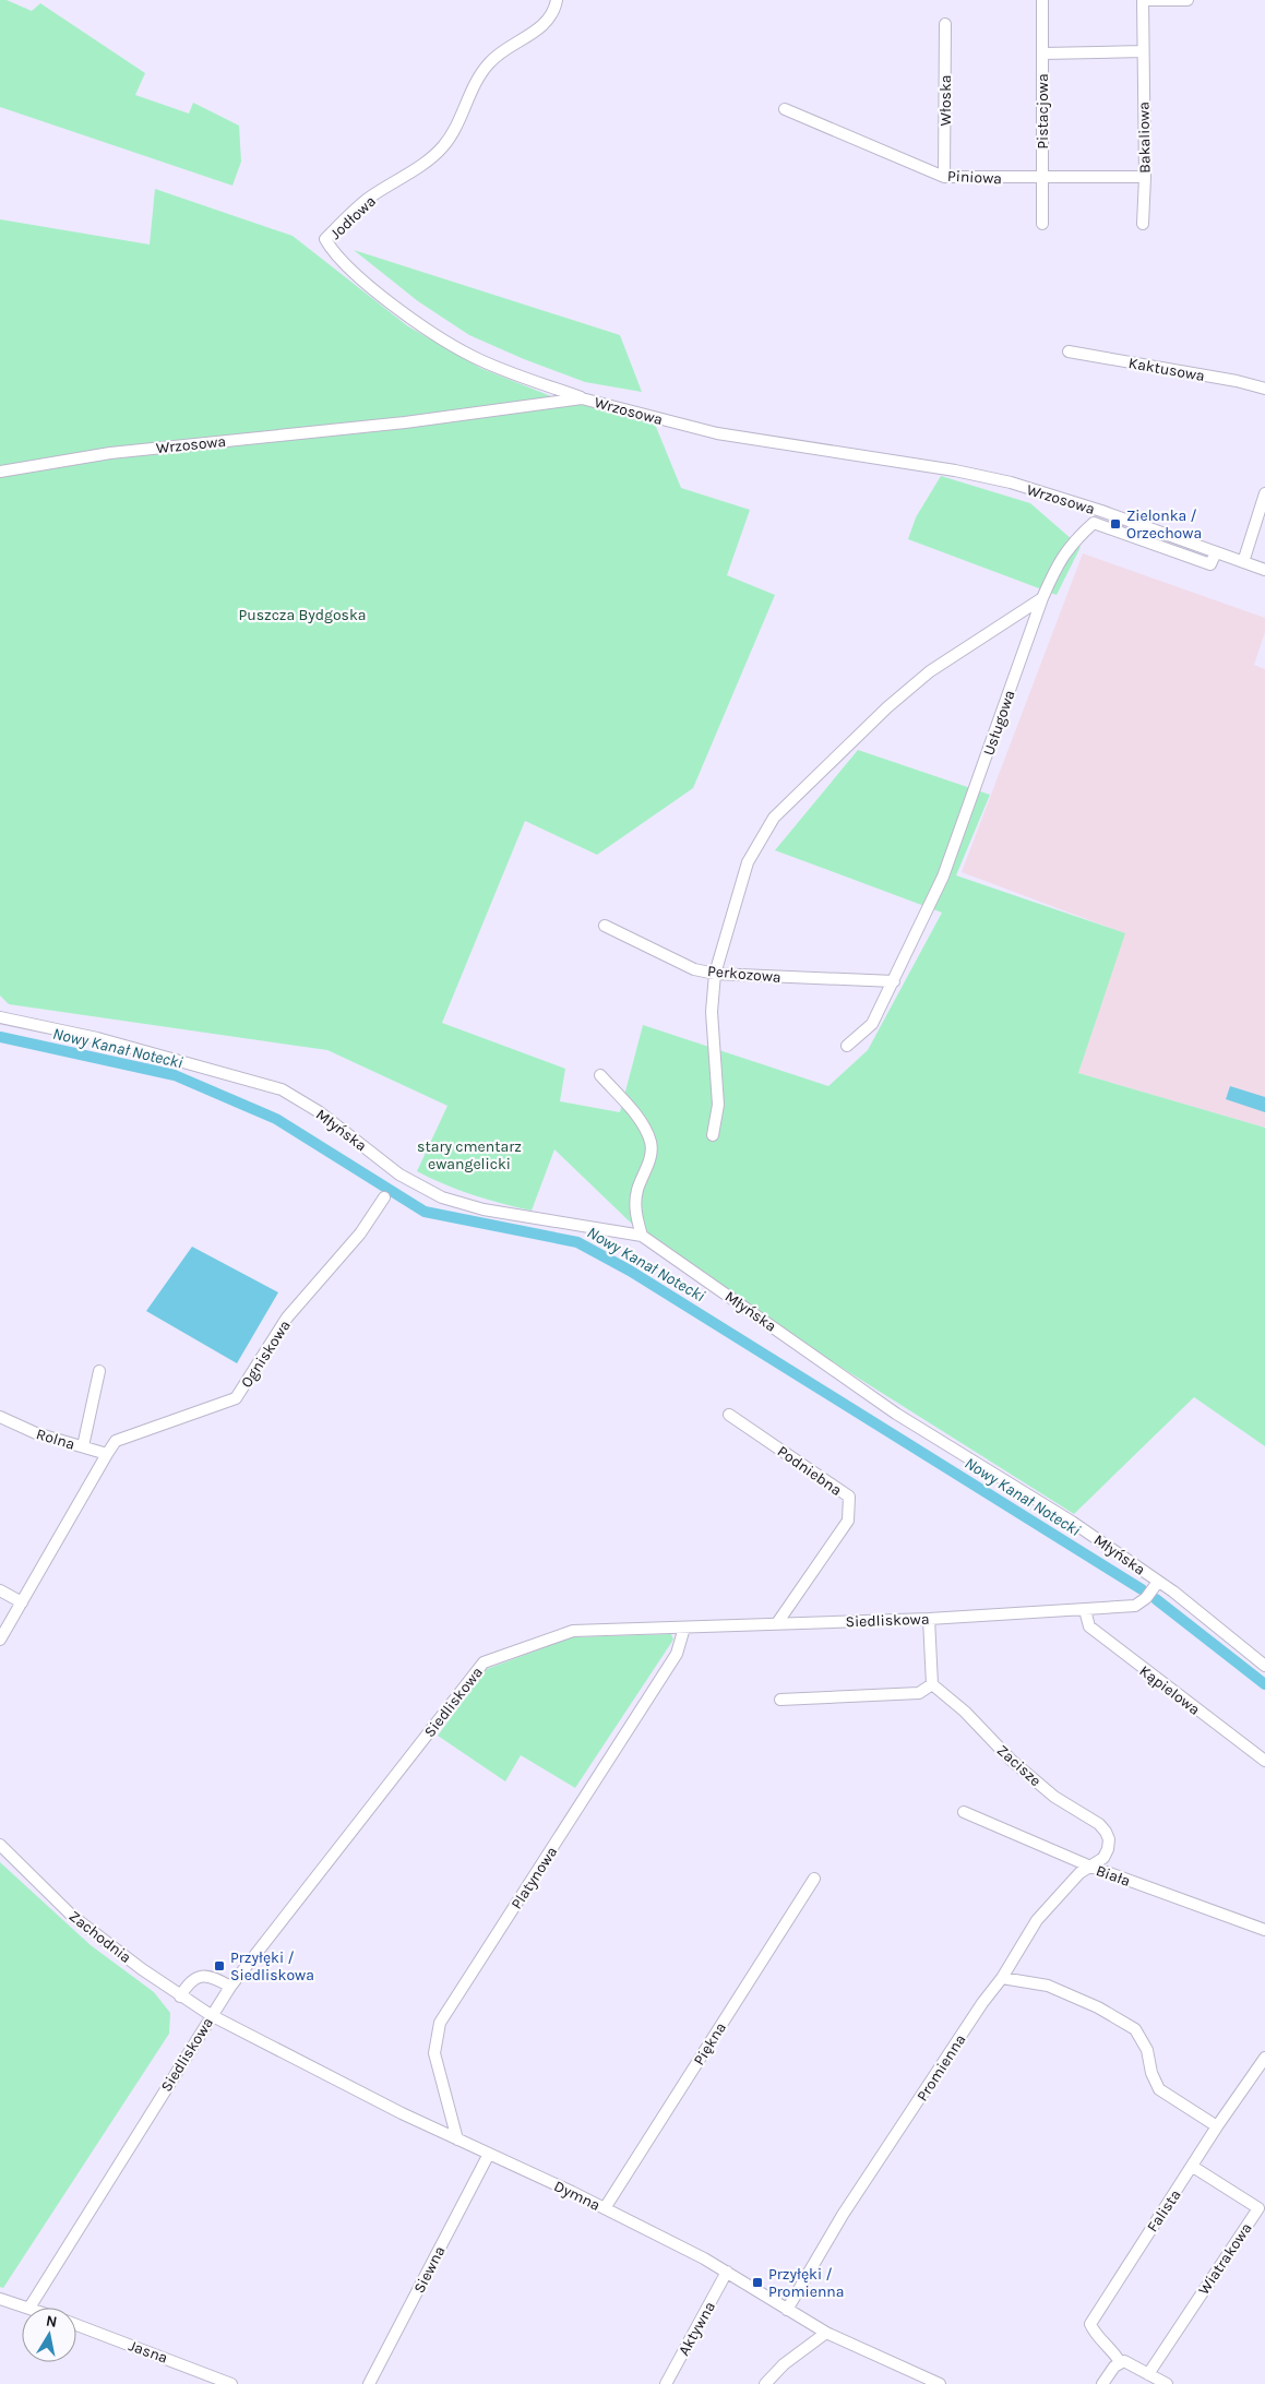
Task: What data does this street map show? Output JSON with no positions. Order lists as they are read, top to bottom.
{
  "streets": {
    "street": [
      "Włoska",
      "Pistacjowa",
      "Bakaliowa",
      "Piniowa",
      "Jodłowa",
      "Kaktusowa",
      "Wrzosowa",
      "Usługowa",
      "Perkozowa",
      "Młyńska",
      "Ogniskowa",
      "Rolna",
      "Podniebna",
      "Siedliskowa",
      "Kąpielowa",
      "Zacisze",
      "Biała",
      "Platynowa",
      "Zachodnia",
      "Piękna",
      "Promienna",
      "Dymna",
      "Falista",
      "Wiatrakowa",
      "Siewna",
      "Aktywna",
      "Jasna"
    ]
  },
  "crossings": [
    ["Włoska", "Piniowa"],
    ["Pistacjowa", "Piniowa"],
    ["Bakaliowa", "Piniowa"],
    ["Jodłowa", "Wrzosowa"],
    ["Wrzosowa", "Usługowa"],
    ["Usługowa", "Perkozowa"],
    ["Młyńska", "Siedliskowa"],
    ["Ogniskowa", "Rolna"],
    ["Podniebna", "Siedliskowa"],
    ["Siedliskowa", "Kąpielowa"],
    ["Siedliskowa", "Platynowa"],
    ["Siedliskowa", "Zachodnia"],
    ["Siedliskowa", "Dymna"],
    ["Zacisze", "Promienna"],
    ["Biała", "Promienna"],
    ["Platynowa", "Dymna"],
    ["Zachodnia", "Dymna"],
    ["Piękna", "Dymna"],
    ["Promienna", "Dymna"],
    ["Dymna", "Siewna"],
    ["Dymna", "Aktywna"],
    ["Falista", "Wiatrakowa"]
  ],
  "water": ["Nowy Kanał Notecki"],
  "parks": ["Puszcza Bydgoska", "stary cmentarz ewangelicki"],
  "places": {
    "transit": ["Zielonka / Orzechowa", "Przyłęki / Siedliskowa", "Przyłęki / Promienna"]
  },
  "north": "top"
}
